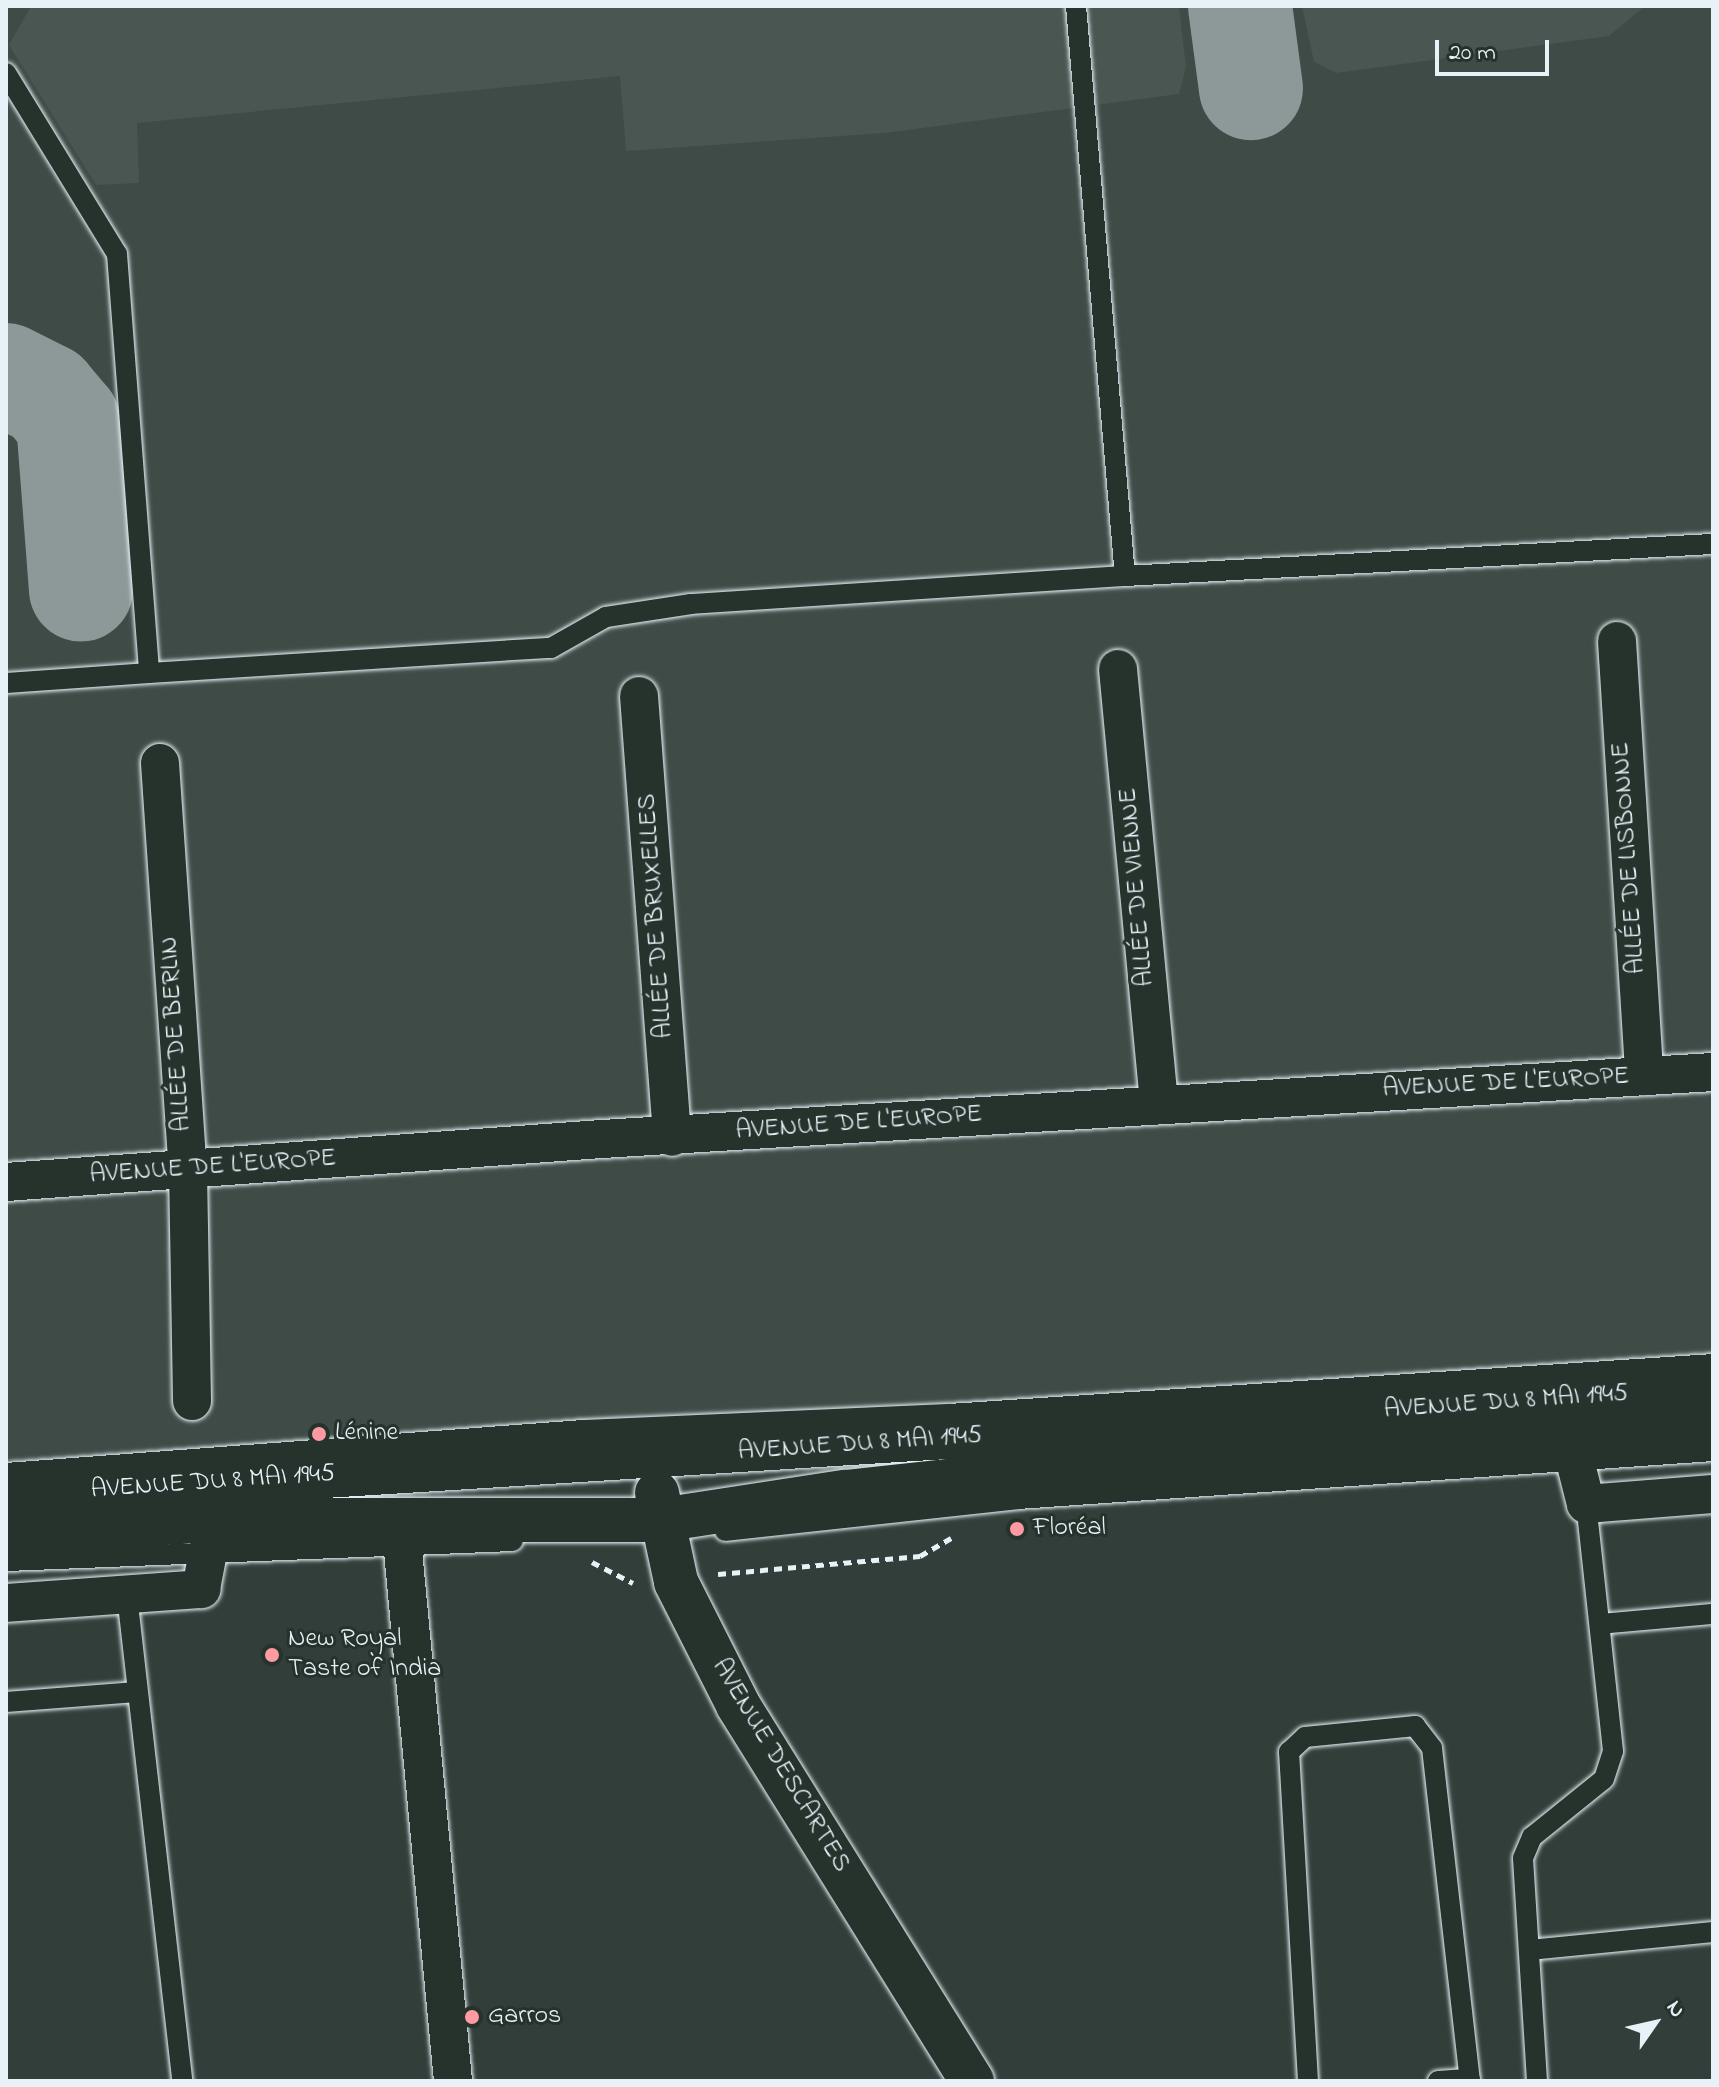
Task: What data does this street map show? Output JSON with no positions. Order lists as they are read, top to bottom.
{
  "streets": {
    "main road": ["AVENUE DU 8 MAI 1945", "AVENUE DESCARTES"],
    "street": [
      "ALLÉE DE LISBONNE",
      "ALLÉE DE VIENNE",
      "ALLÉE DE BRUXELLES",
      "ALLÉE DE BERLIN",
      "AVENUE DE L'EUROPE"
    ]
  },
  "crossings": [
    ["ALLÉE DE LISBONNE", "AVENUE DE L'EUROPE"],
    ["ALLÉE DE VIENNE", "AVENUE DE L'EUROPE"],
    ["ALLÉE DE BRUXELLES", "AVENUE DE L'EUROPE"],
    ["ALLÉE DE BERLIN", "AVENUE DE L'EUROPE"],
    ["AVENUE DU 8 MAI 1945", "AVENUE DESCARTES"]
  ],
  "places": [
    "Lénine",
    "Floréal",
    "New Royal Taste of India",
    "Garros"
  ],
  "scale_bar": "20 m",
  "north": "top right"
}
